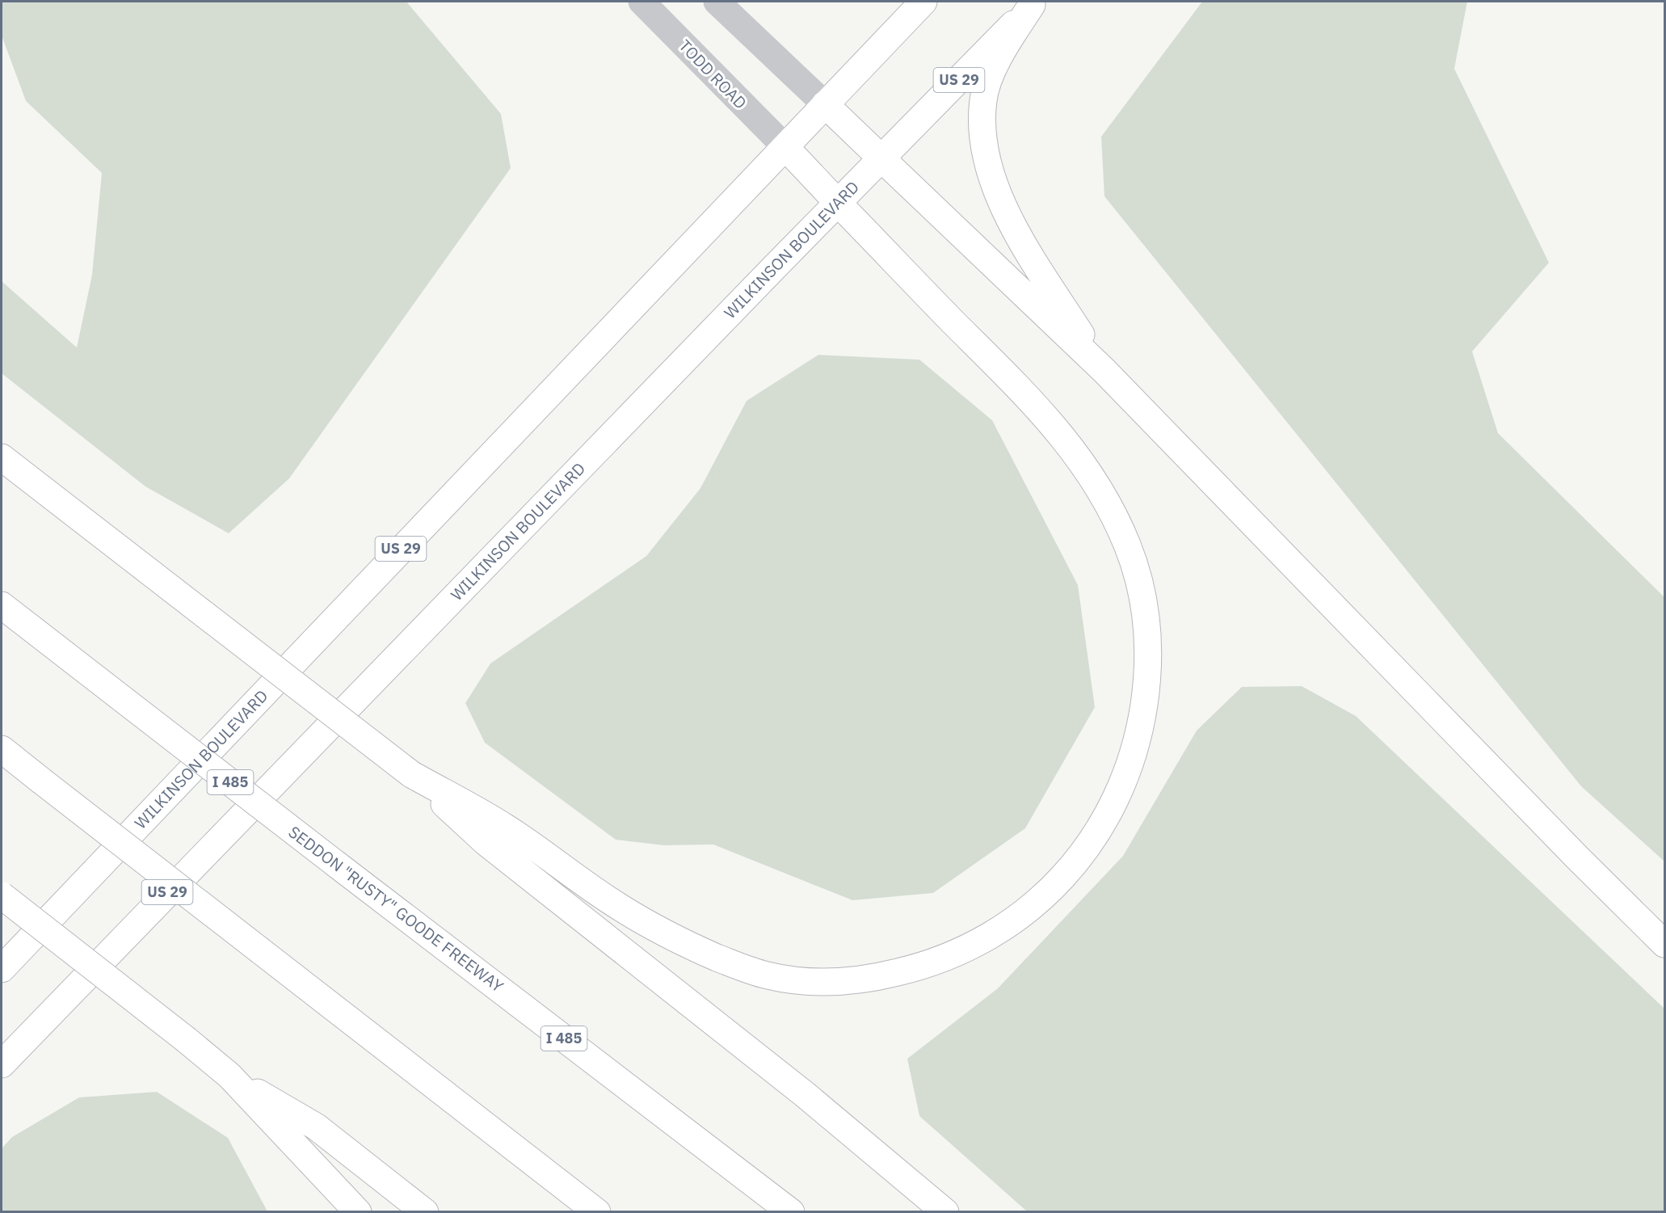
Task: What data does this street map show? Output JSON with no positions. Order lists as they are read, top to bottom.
{
  "streets": {
    "main road": [
      "US 29",
      "WILKINSON BOULEVARD",
      "I 485",
      "SEDDON \"RUSTY\" GOODE FREEWAY"
    ],
    "street": ["TODD ROAD"]
  },
  "crossings": [
    ["TODD ROAD", "WILKINSON BOULEVARD"]
  ]
}
